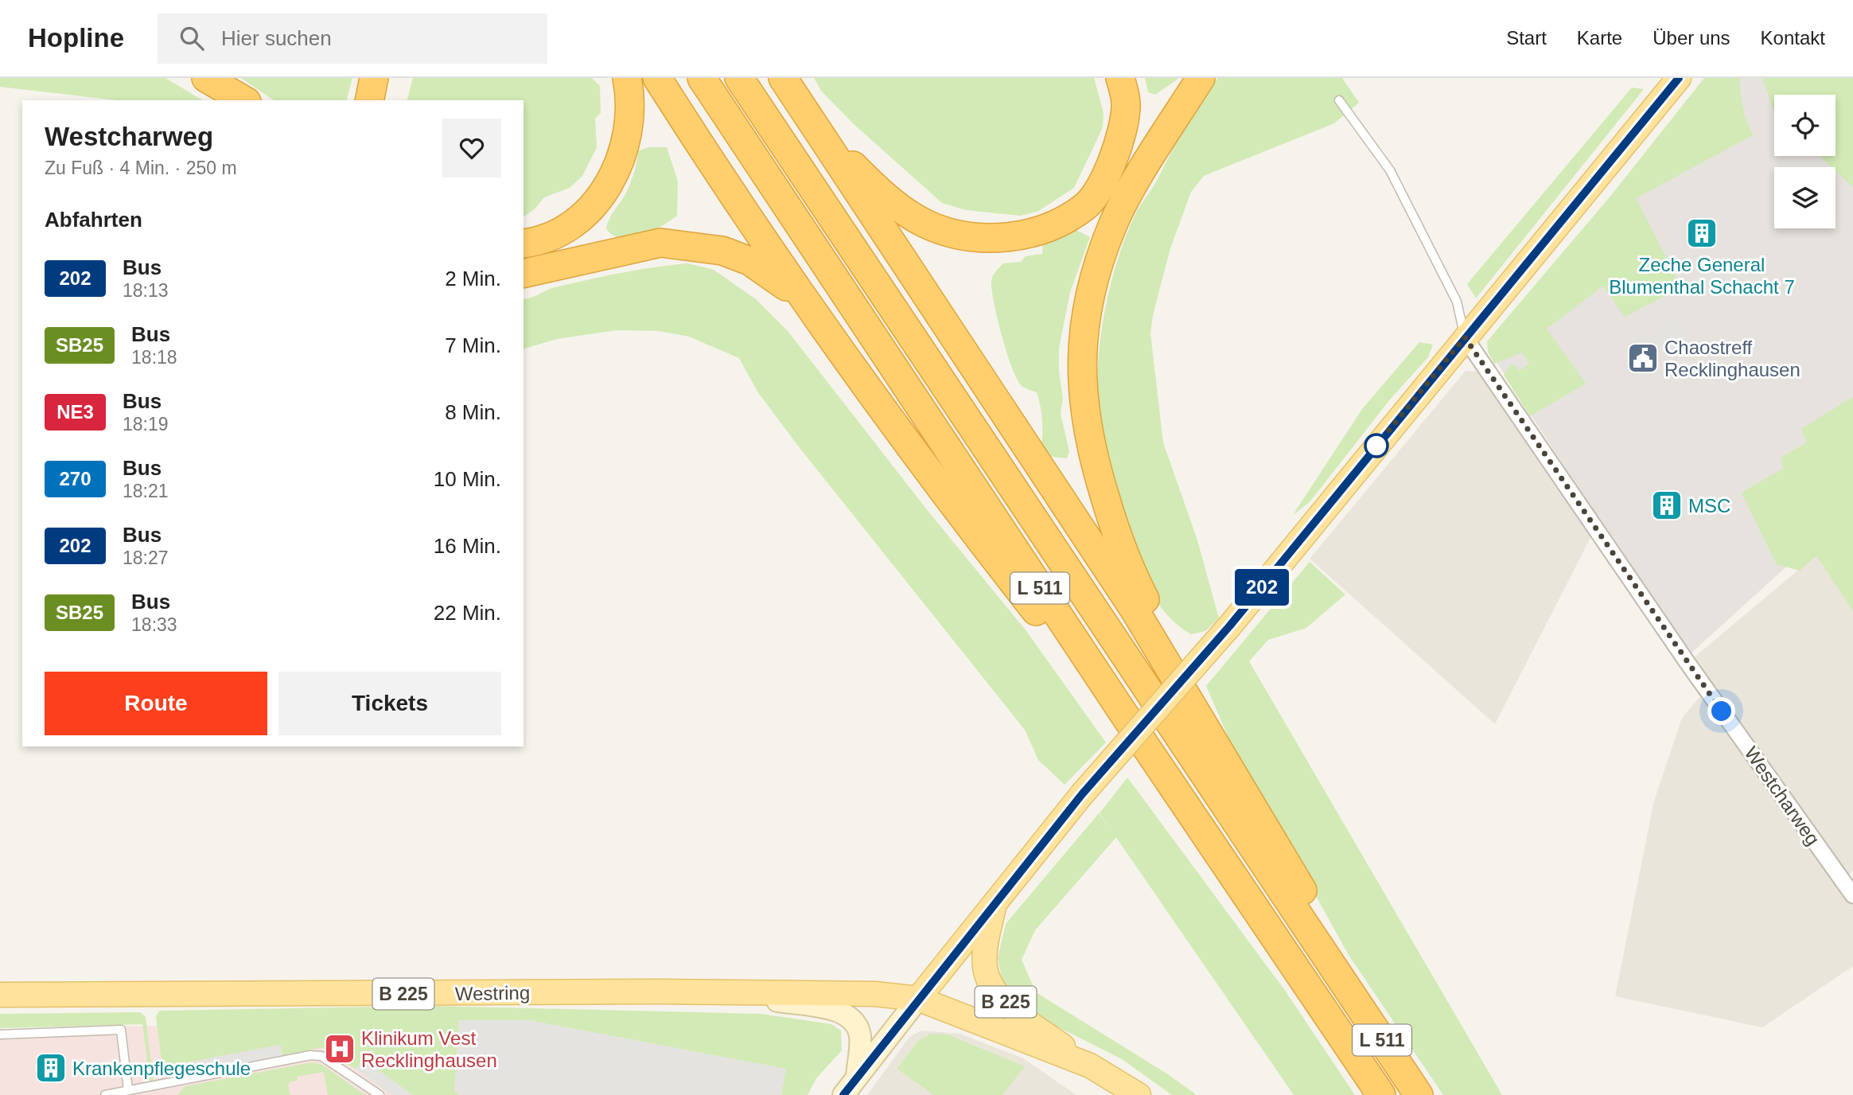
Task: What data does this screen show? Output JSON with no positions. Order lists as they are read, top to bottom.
{
  "streets": {
    "highway": ["L 511"],
    "main road": ["Westring", "B 225"],
    "street": ["Westcharweg"]
  },
  "crossings": [
    ["Westcharweg", "B 225"],
    ["Westring", "B 225"]
  ],
  "places": {
    "building": ["Zeche General Blumenthal Schacht 7", "MSC", "Krankenpflegeschule"],
    "public building": ["Chaostreff Recklinghausen"],
    "hospital": ["Klinikum Vest Recklinghausen"]
  },
  "lines": ["bus line 202"],
  "page": {
    "header": "Hopline",
    "search": "Hier suchen",
    "nav": [
      "Start",
      "Karte",
      "Über uns",
      "Kontakt"
    ],
    "on_map": "202",
    "heading": [
      ["Westcharweg", "Zu Fuß · 4 Min. · 250 m"],
      "Abfahrten"
    ],
    "list": [
      {
        "mark": "202",
        "name": "Bus",
        "note": "18:13",
        "value": "2 Min."
      },
      {
        "mark": "SB25",
        "name": "Bus",
        "note": "18:18",
        "value": "7 Min."
      },
      {
        "mark": "NE3",
        "name": "Bus",
        "note": "18:19",
        "value": "8 Min."
      },
      {
        "mark": "270",
        "name": "Bus",
        "note": "18:21",
        "value": "10 Min."
      },
      {
        "mark": "202",
        "name": "Bus",
        "note": "18:27",
        "value": "16 Min."
      },
      {
        "mark": "SB25",
        "name": "Bus",
        "note": "18:33",
        "value": "22 Min."
      }
    ],
    "buttons": ["Route", "Tickets"]
  }
}
